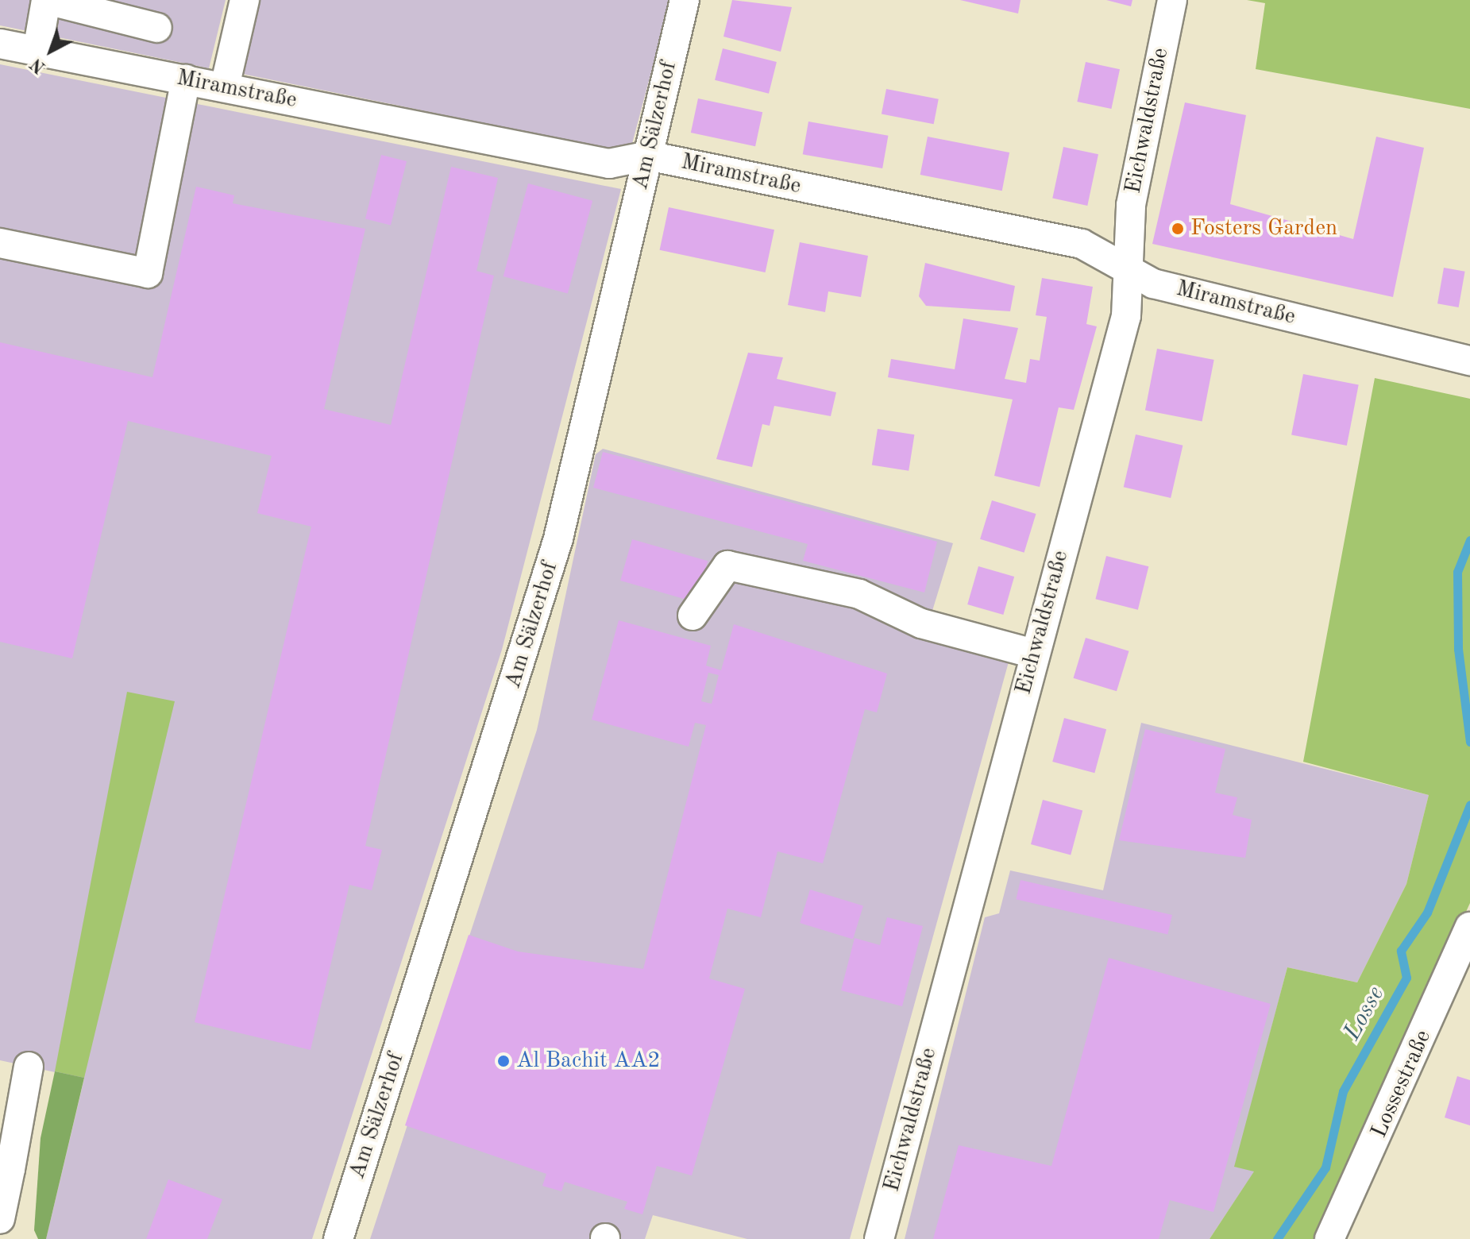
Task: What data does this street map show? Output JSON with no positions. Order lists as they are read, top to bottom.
{
  "streets": {
    "street": [
      "Miramstraße",
      "Eichwaldstraße",
      "Am Sälzerhof",
      "Lossestraße"
    ]
  },
  "crossings": [
    ["Miramstraße", "Eichwaldstraße"],
    ["Miramstraße", "Am Sälzerhof"]
  ],
  "water": ["Losse"],
  "places": ["Fosters Garden", "Al Bachit AA2"],
  "north": "bottom left"
}
